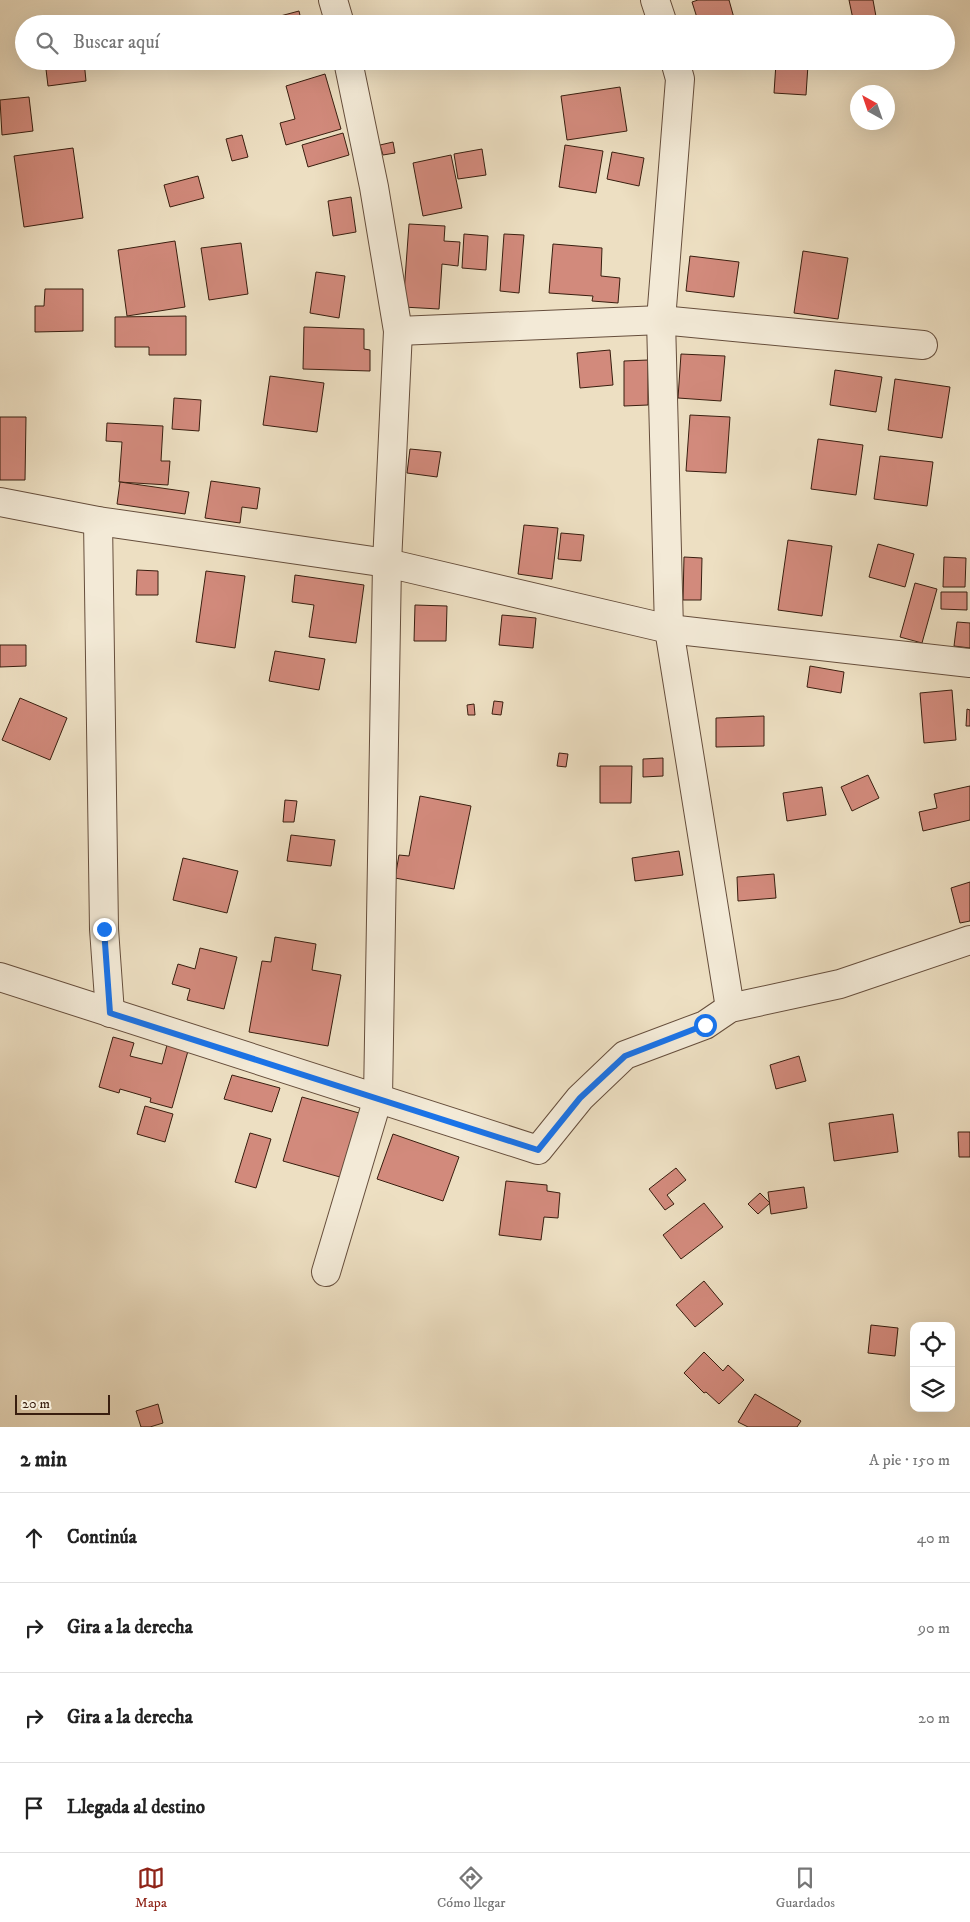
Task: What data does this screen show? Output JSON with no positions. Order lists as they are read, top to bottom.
{
  "scale_bar": "20 m",
  "north": "top left",
  "page": {
    "search": "Buscar aquí",
    "scale": "20 m",
    "heading": ["2 min", "A pie · 150 m"],
    "list": [
      ["Continúa", "40 m"],
      ["Gira a la derecha", "90 m"],
      ["Gira a la derecha", "20 m"],
      "Llegada al destino"
    ],
    "nav": ["Mapa", "Cómo llegar", "Guardados"]
  }
}
